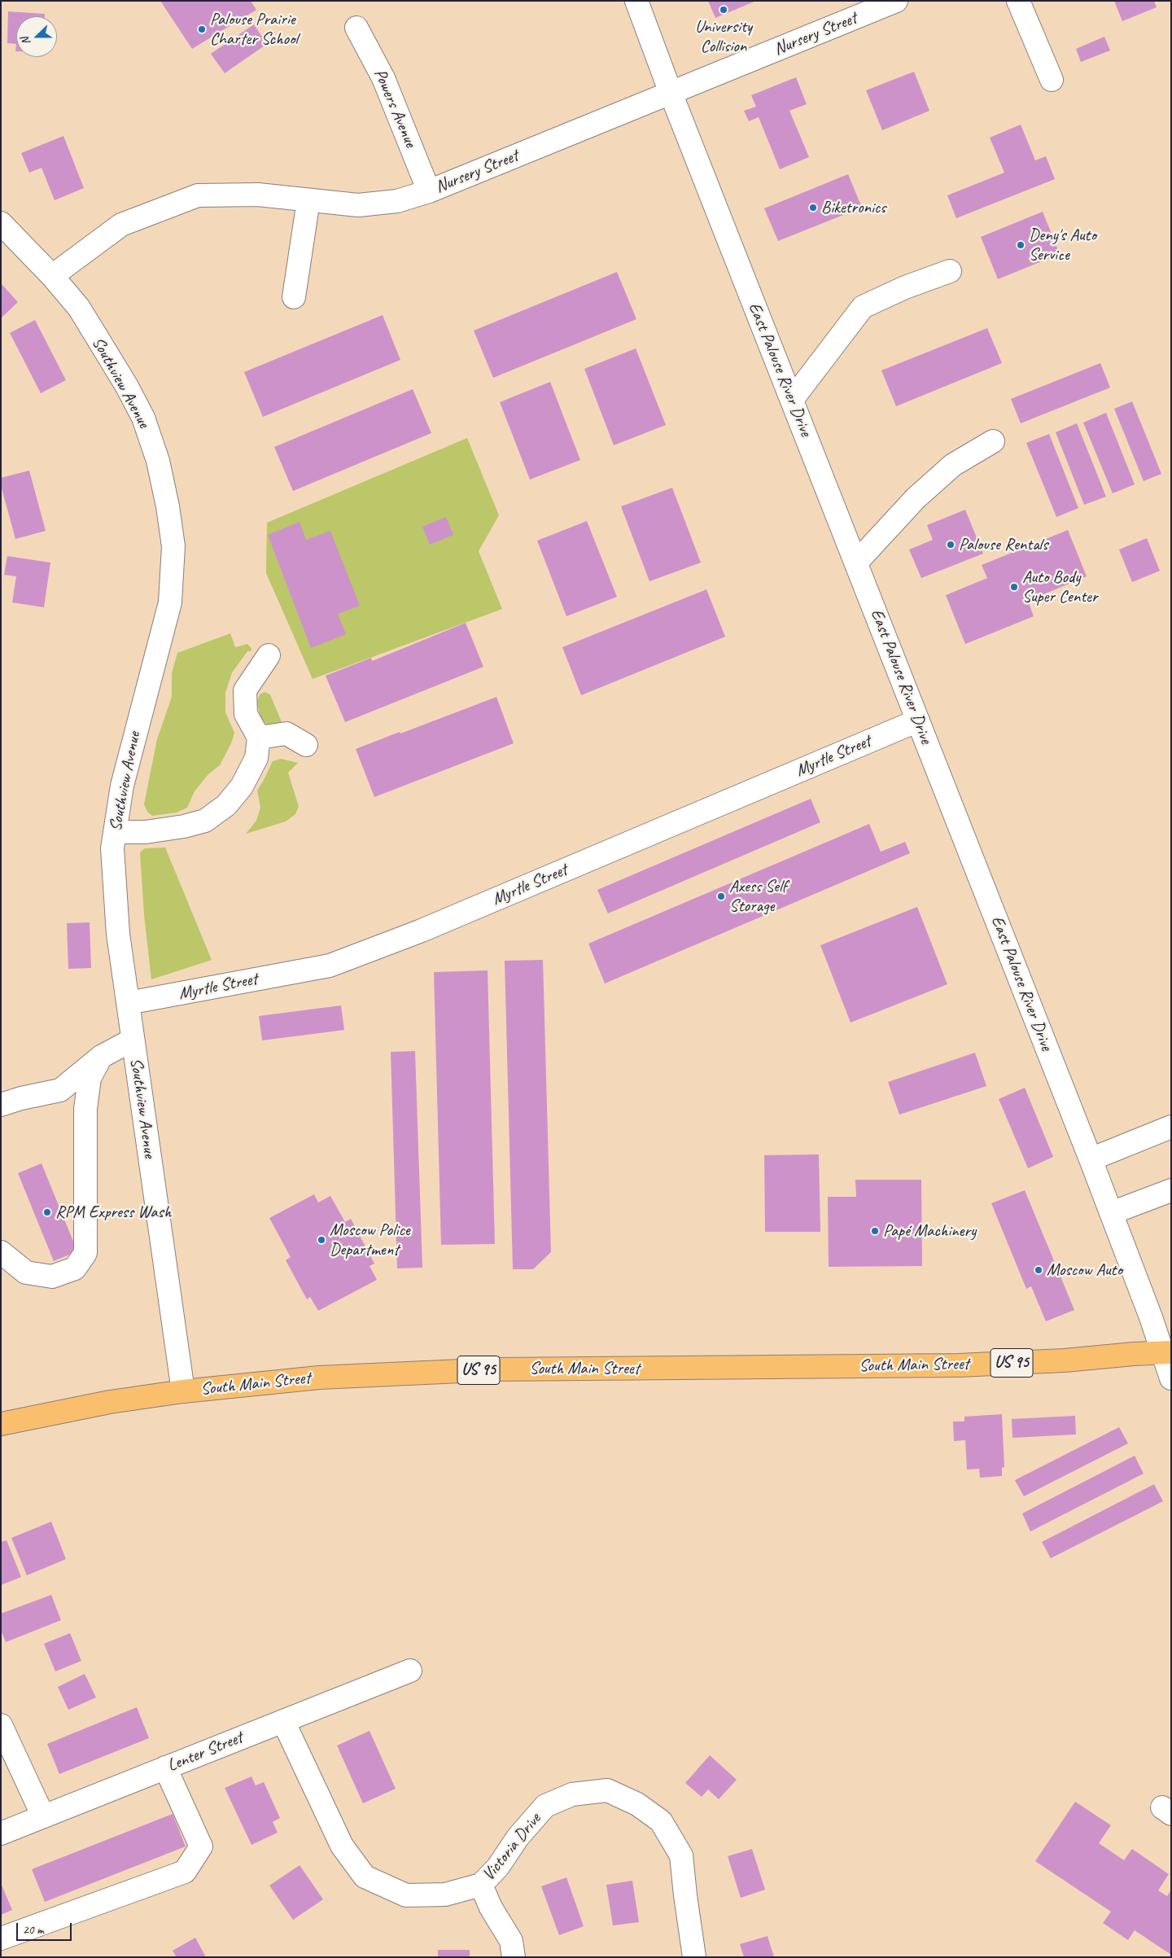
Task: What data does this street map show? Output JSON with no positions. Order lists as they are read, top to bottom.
{
  "streets": {
    "highway": ["US 95", "South Main Street"],
    "street": [
      "Nursery Street",
      "Powers Avenue",
      "East Palouse River Drive",
      "Southview Avenue",
      "Myrtle Street",
      "Lenter Street",
      "Victoria Drive"
    ]
  },
  "crossings": [
    ["Nursery Street", "Powers Avenue"],
    ["Nursery Street", "East Palouse River Drive"],
    ["Nursery Street", "Southview Avenue"],
    ["East Palouse River Drive", "Myrtle Street"],
    ["East Palouse River Drive", "South Main Street"],
    ["Southview Avenue", "Myrtle Street"],
    ["Southview Avenue", "South Main Street"],
    ["Lenter Street", "Victoria Drive"]
  ],
  "places": [
    "University Collision",
    "Palouse Prairie Charter School",
    "Biketronics",
    "Deny's Auto Service",
    "Palouse Rentals",
    "Auto Body Super Center",
    "Axess Self Storage",
    "RPM Express Wash",
    "Papé Machinery",
    "Moscow Police Department",
    "Moscow Auto"
  ],
  "scale_bar": "20 m",
  "north": "left"
}
